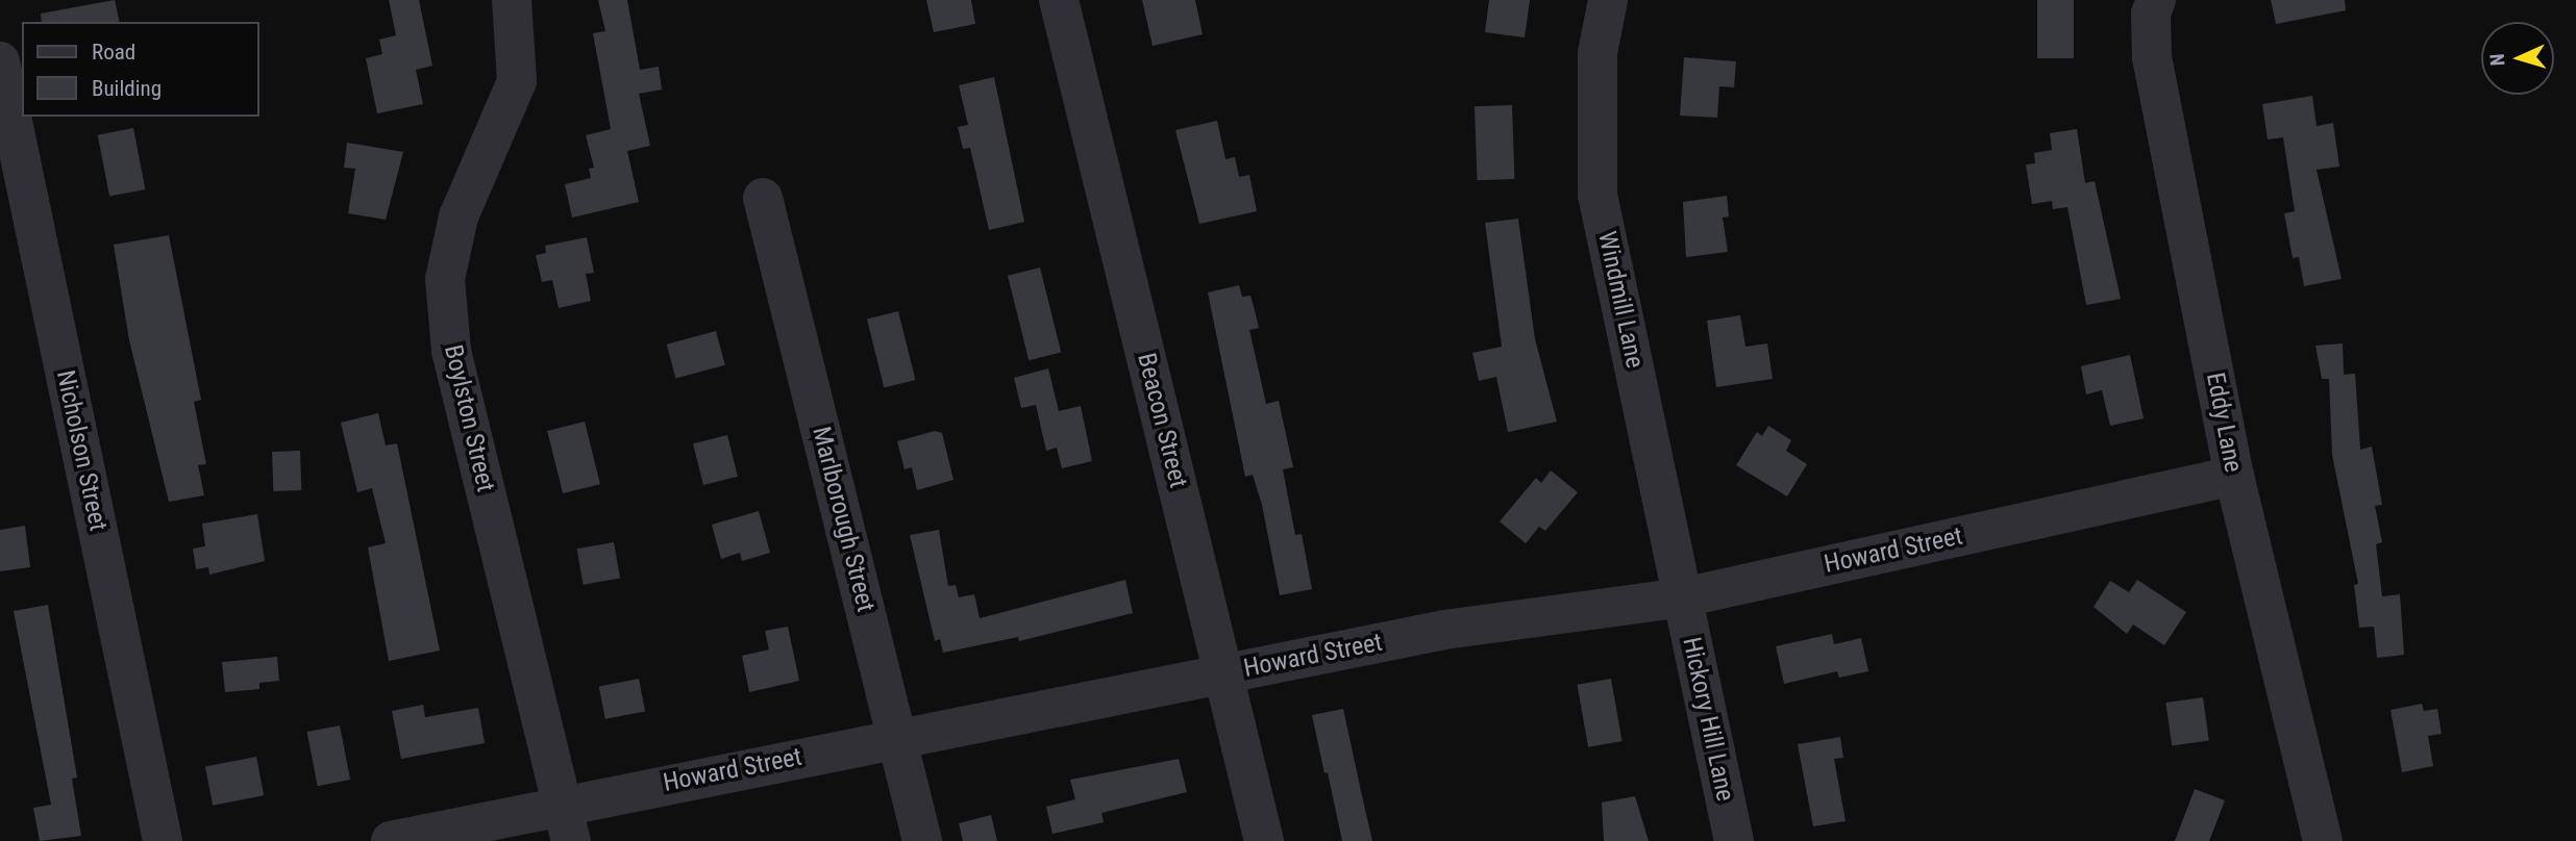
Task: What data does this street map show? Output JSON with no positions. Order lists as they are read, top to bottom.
{
  "streets": {
    "street": [
      "Windmill Lane",
      "Boylston Street",
      "Beacon Street",
      "Eddy Lane",
      "Nicholson Street",
      "Marlborough Street",
      "Howard Street",
      "Hickory Hill Lane"
    ]
  },
  "crossings": [
    ["Windmill Lane", "Howard Street"],
    ["Windmill Lane", "Hickory Hill Lane"],
    ["Boylston Street", "Howard Street"],
    ["Beacon Street", "Howard Street"],
    ["Eddy Lane", "Howard Street"],
    ["Marlborough Street", "Howard Street"],
    ["Howard Street", "Hickory Hill Lane"]
  ],
  "legend": ["Road", "Building"],
  "north": "left"
}
